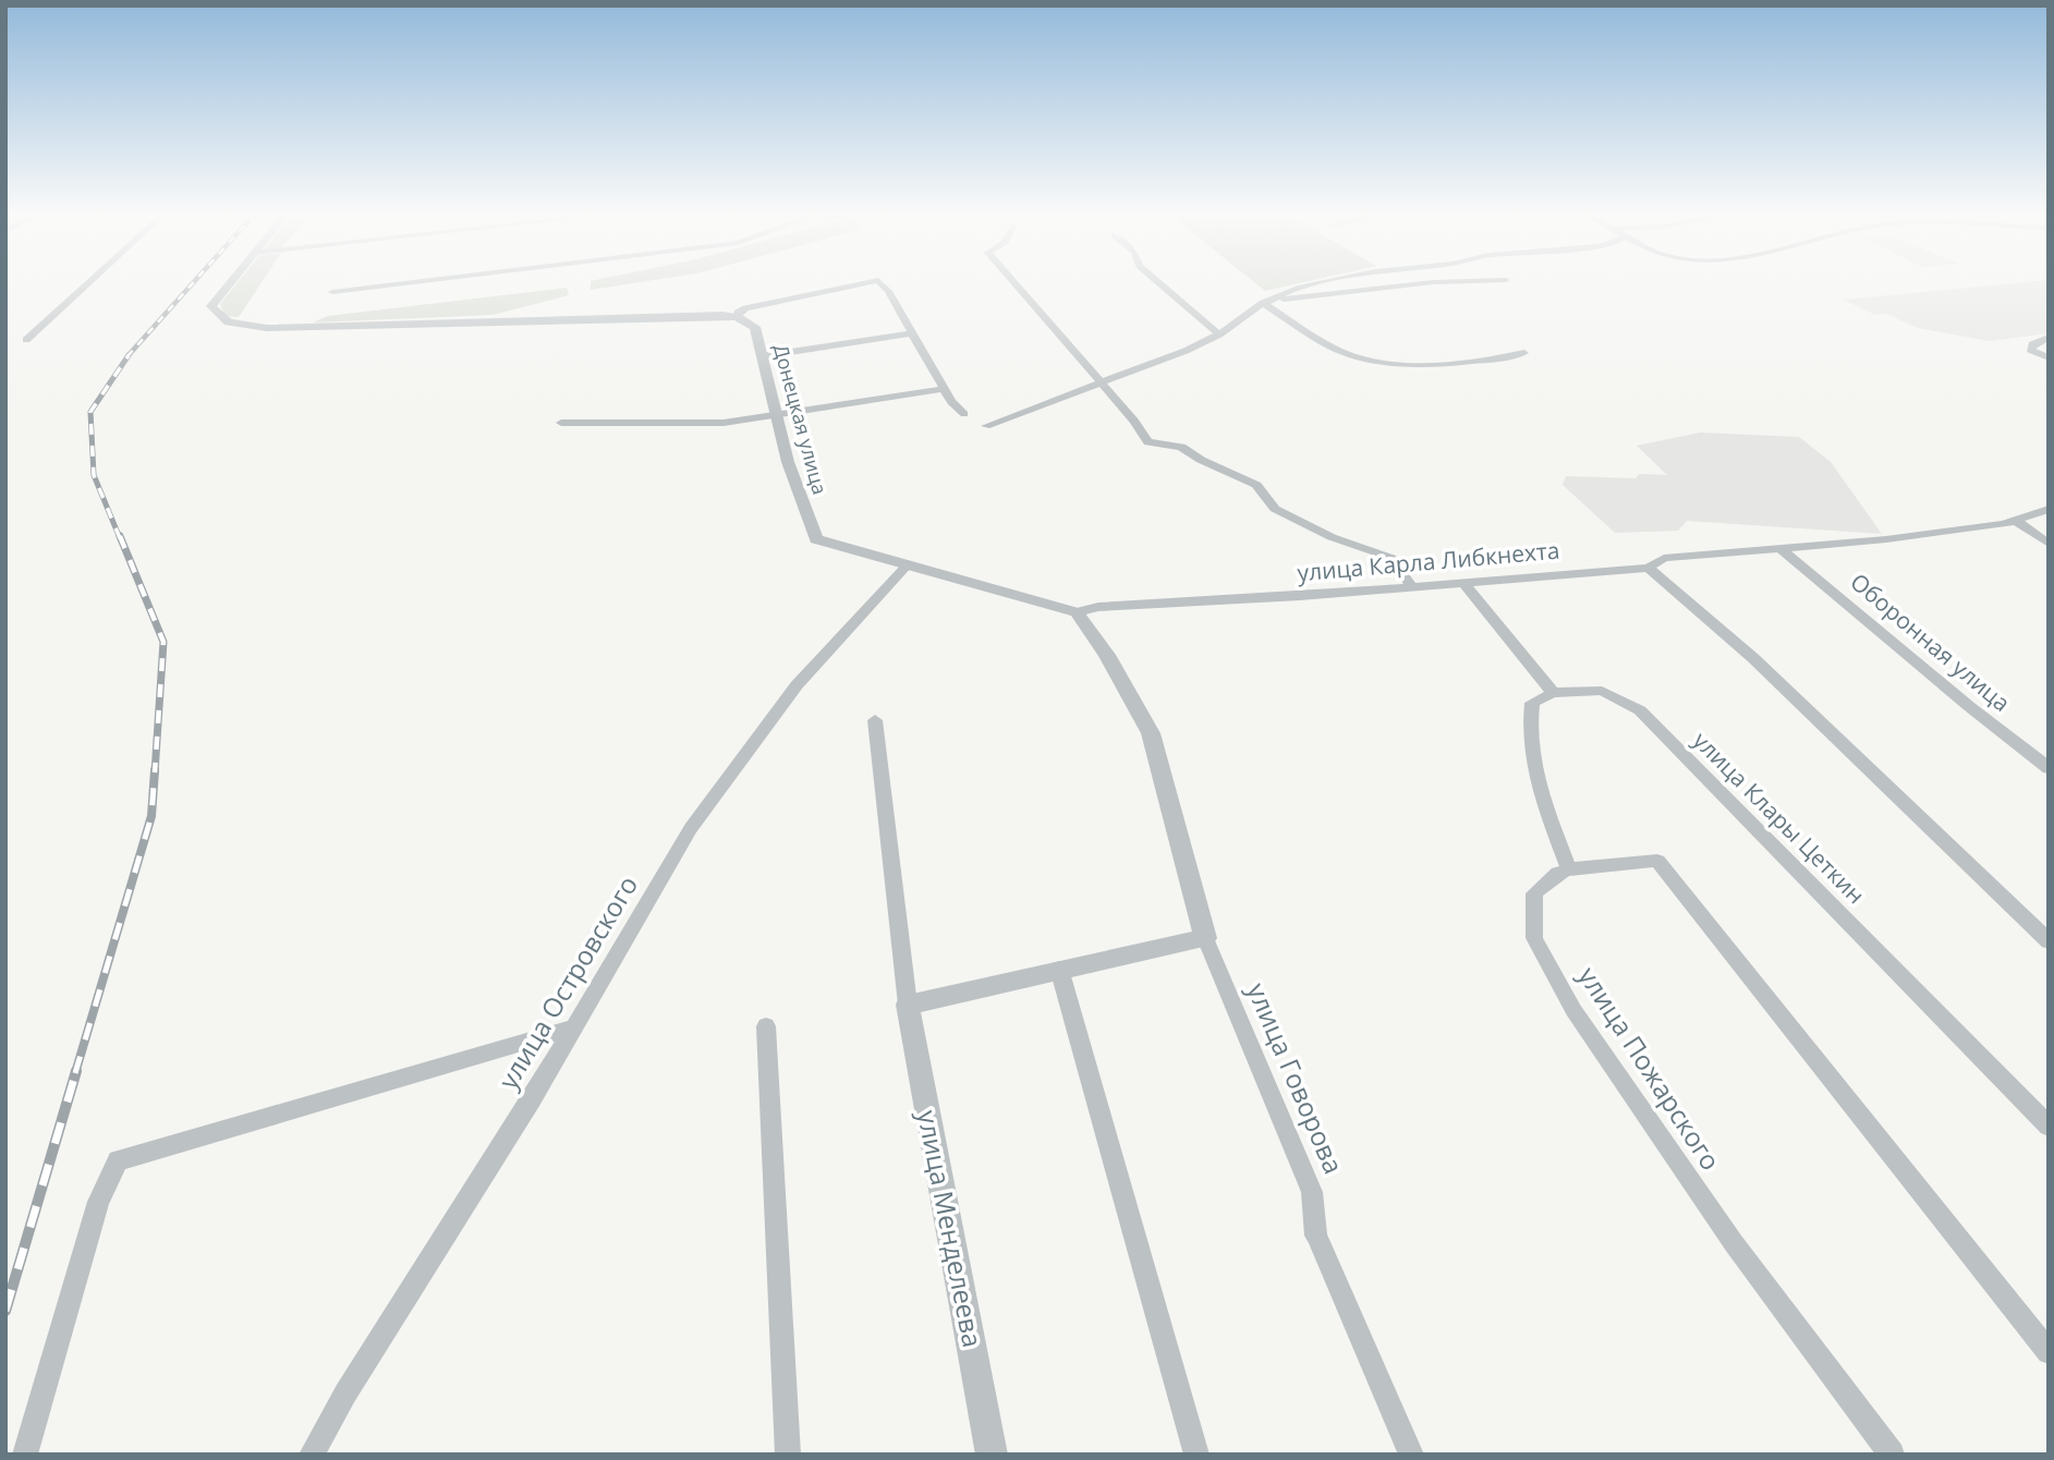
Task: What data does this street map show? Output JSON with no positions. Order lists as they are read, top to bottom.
{
  "streets": {
    "street": [
      "Донецкая улица",
      "улица Карла Либкнехта",
      "Оборонная улица",
      "улица Клары Цеткин",
      "улица Островского",
      "улица Пожарского",
      "улица Говорова",
      "улица Менделеева"
    ]
  },
  "crossings": [
    ["Донецкая улица", "улица Карла Либкнехта"],
    ["улица Карла Либкнехта", "Оборонная улица"],
    ["улица Карла Либкнехта", "улица Островского"],
    ["улица Карла Либкнехта", "улица Говорова"]
  ]
}
